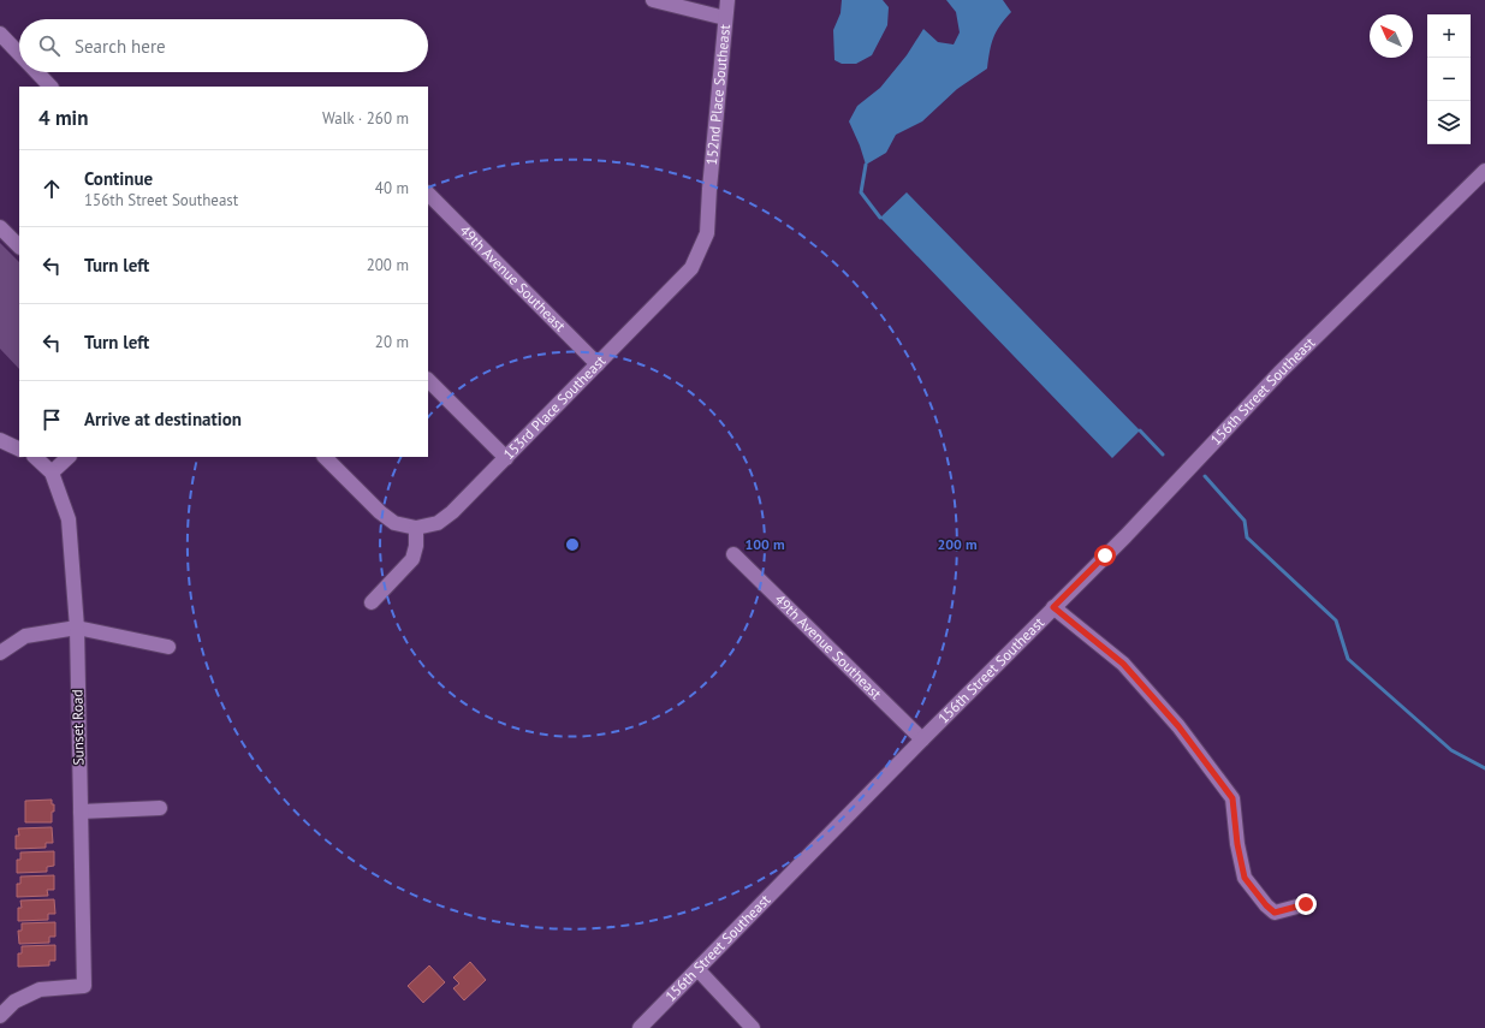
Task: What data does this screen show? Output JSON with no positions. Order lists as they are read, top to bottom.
{
  "streets": {
    "street": [
      "152nd Place Southeast",
      "49th Avenue Southeast",
      "156th Street Southeast",
      "153rd Place Southeast",
      "Sunset Road"
    ]
  },
  "crossings": [
    ["152nd Place Southeast", "153rd Place Southeast"],
    ["49th Avenue Southeast", "156th Street Southeast"],
    ["49th Avenue Southeast", "153rd Place Southeast"]
  ],
  "north": "top left",
  "page": {
    "map_buttons": ["+", "−"],
    "search": "Search here",
    "heading": ["4 min", "Walk · 260 m"],
    "list": [
      ["Continue", "156th Street Southeast", "40 m"],
      ["Turn left", "200 m"],
      ["Turn left", "20 m"],
      "Arrive at destination"
    ]
  },
  "rings": ["100 m", "200 m"]
}
